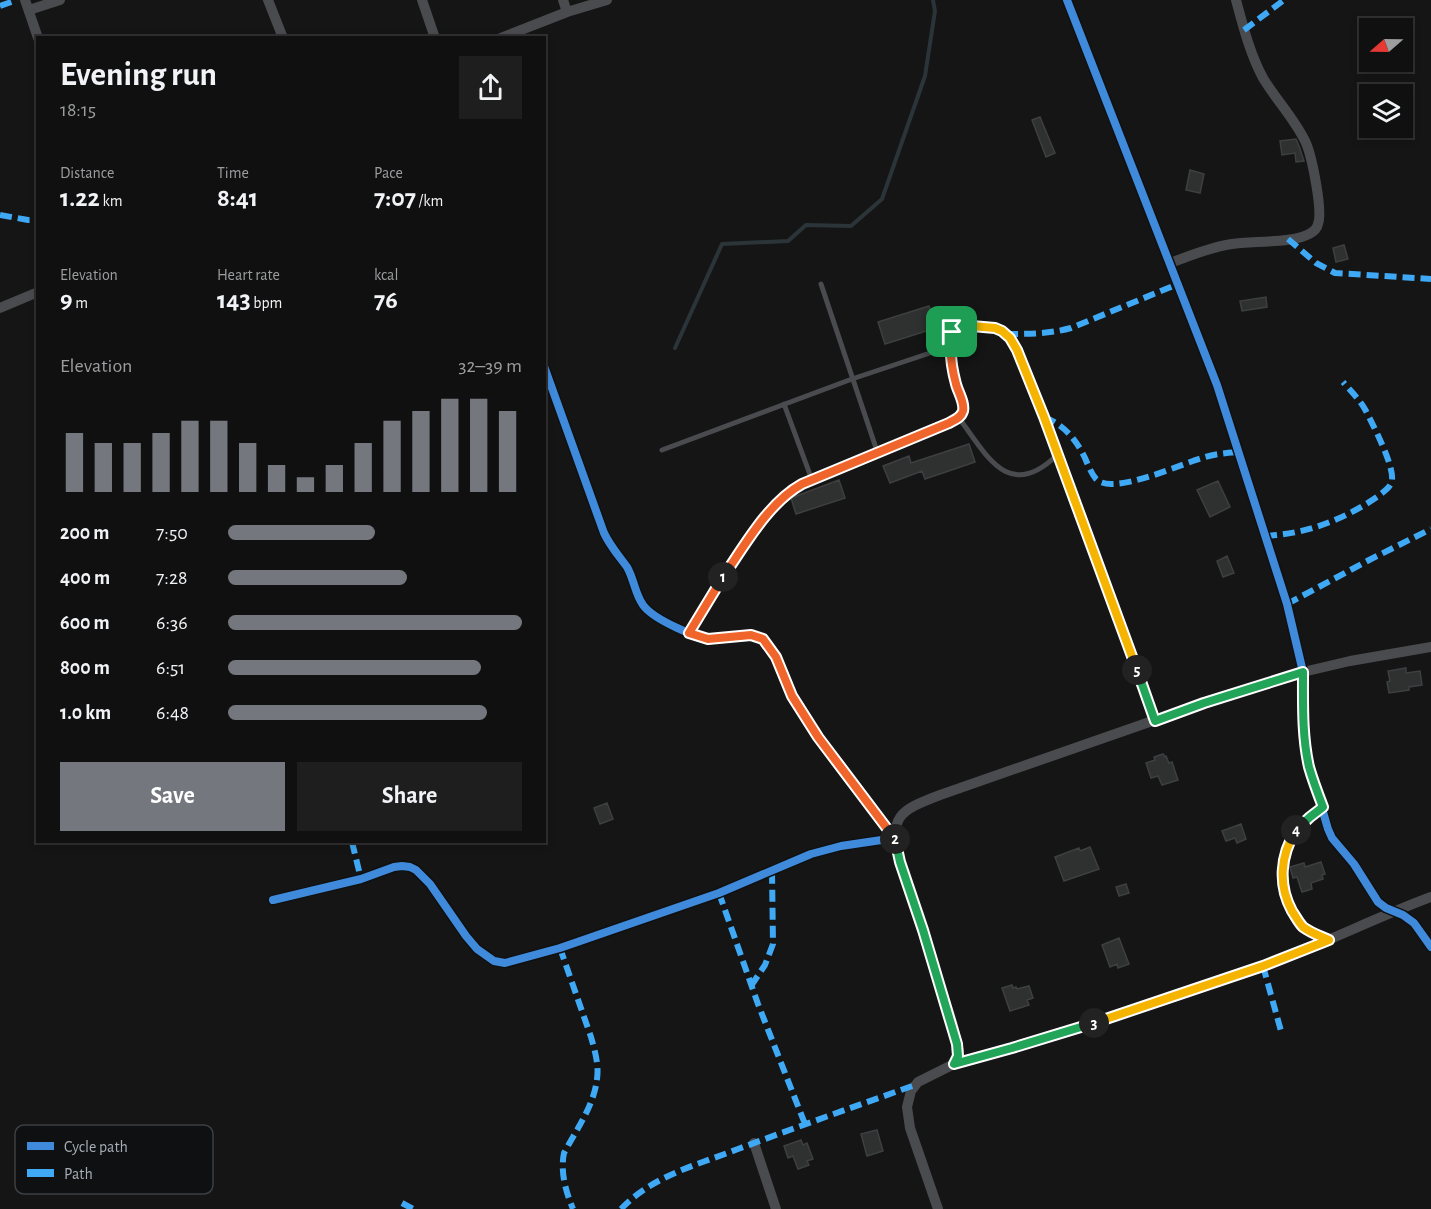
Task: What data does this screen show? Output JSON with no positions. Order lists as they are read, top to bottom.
{
  "legend": ["Cycle path", "Path"],
  "north": "left",
  "page": {
    "heading": ["Evening run", "18:15"],
    "stats": [
      ["Distance", "1.22 km"],
      ["Time", "8:41"],
      ["Pace", "7:07 /km"],
      ["Elevation", "9 m"],
      ["Heart rate", "143 bpm"],
      ["kcal", "76"]
    ],
    "chart": ["Elevation", "32–39 m"],
    "list": [
      {
        "name": "200 m",
        "note": "7:50"
      },
      {
        "name": "400 m",
        "note": "7:28"
      },
      {
        "name": "600 m",
        "note": "6:36"
      },
      {
        "name": "800 m",
        "note": "6:51"
      },
      {
        "name": "1.0 km",
        "note": "6:48"
      }
    ],
    "pins": [
      "1",
      "5",
      "4",
      "2",
      "3"
    ],
    "buttons": ["Save", "Share"]
  }
}
